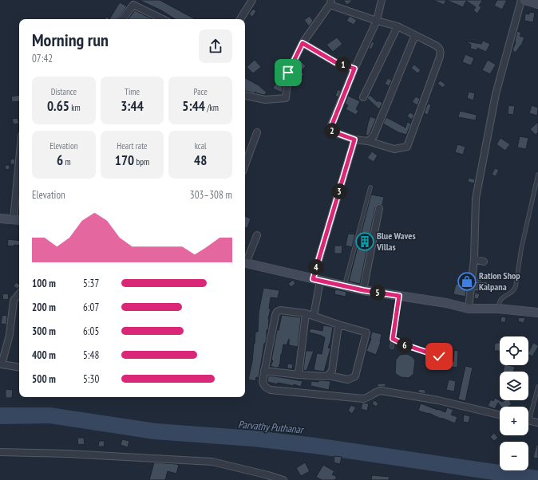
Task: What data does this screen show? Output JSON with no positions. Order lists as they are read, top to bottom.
{
  "water": ["Parvathy Puthanar"],
  "places": {
    "building": ["Blue Waves Villas"],
    "shop": ["Ration Shop Kalpana"]
  },
  "page": {
    "heading": ["Morning run", "07:42"],
    "pins": [
      "1",
      "2",
      "3",
      "4",
      "5",
      "6"
    ],
    "stats": [
      ["Distance", "0.65 km"],
      ["Time", "3:44"],
      ["Pace", "5:44 /km"],
      ["Elevation", "6 m"],
      ["Heart rate", "170 bpm"],
      ["kcal", "48"]
    ],
    "chart": ["Elevation", "303–308 m"],
    "list": [
      {
        "name": "100 m",
        "note": "5:37"
      },
      {
        "name": "200 m",
        "note": "6:07"
      },
      {
        "name": "300 m",
        "note": "6:05"
      },
      {
        "name": "400 m",
        "note": "5:48"
      },
      {
        "name": "500 m",
        "note": "5:30"
      }
    ],
    "map_buttons": ["+", "−"]
  }
}
